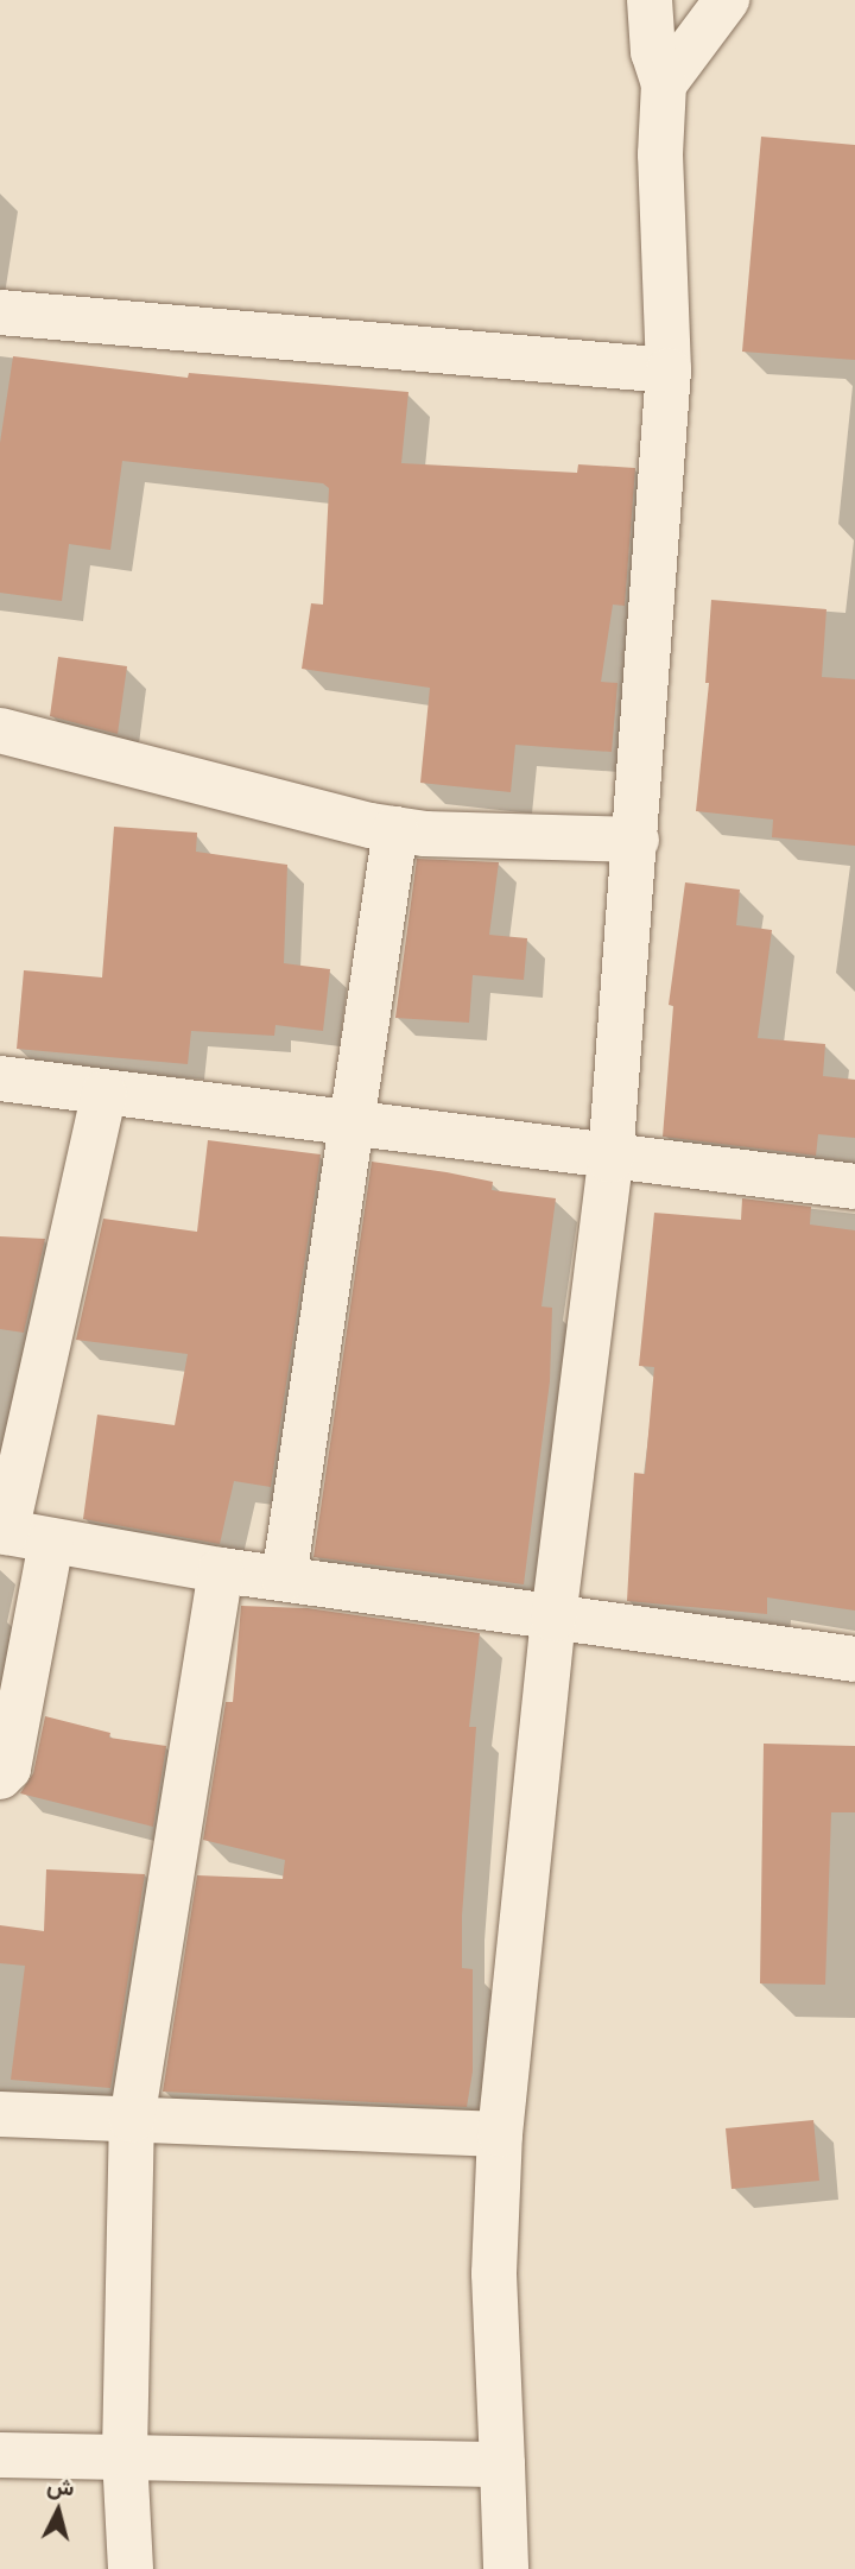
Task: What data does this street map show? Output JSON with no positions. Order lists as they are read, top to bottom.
{
  "north": "top"
}
